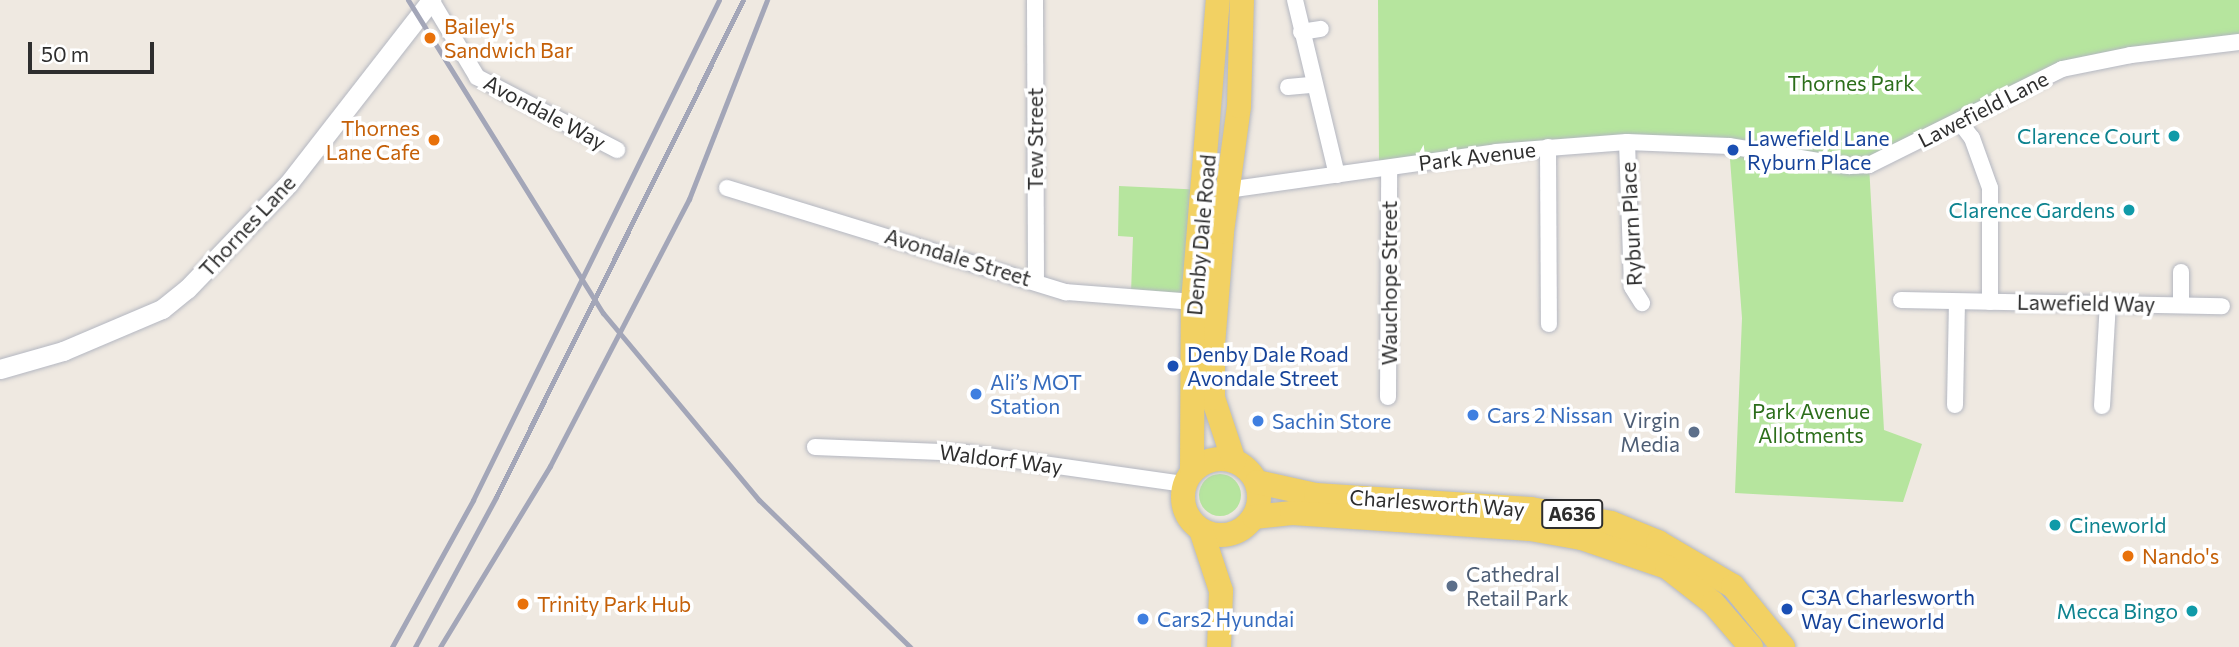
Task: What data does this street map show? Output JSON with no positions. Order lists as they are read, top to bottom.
{
  "streets": {
    "main road": ["Denby Dale Road", "Charlesworth Way", "A636"],
    "street": [
      "Lawefield Lane",
      "Avondale Way",
      "Tew Street",
      "Park Avenue",
      "Ryburn Place",
      "Thornes Lane",
      "Avondale Street",
      "Wauchope Street",
      "Lawefield Way",
      "Waldorf Way"
    ]
  },
  "crossings": [
    ["Lawefield Lane", "Park Avenue"],
    ["Lawefield Lane", "Lawefield Way"],
    ["Avondale Way", "Thornes Lane"],
    ["Tew Street", "Avondale Street"],
    ["Park Avenue", "Ryburn Place"],
    ["Park Avenue", "Denby Dale Road"],
    ["Park Avenue", "Wauchope Street"],
    ["Denby Dale Road", "Avondale Street"],
    ["Denby Dale Road", "Waldorf Way"],
    ["Denby Dale Road", "Charlesworth Way"],
    ["Denby Dale Road", "A636"],
    ["Waldorf Way", "Charlesworth Way"],
    ["Waldorf Way", "A636"],
    ["Charlesworth Way", "A636"]
  ],
  "parks": ["Thornes Park", "Park Avenue Allotments"],
  "places": [
    "Bailey's Sandwich Bar",
    "Clarence Court",
    "Thornes Lane Cafe",
    "Lawefield Lane Ryburn Place",
    "Clarence Gardens",
    "Denby Dale Road Avondale Street",
    "Ali’s MOT Station",
    "Cars 2 Nissan",
    "Sachin Store",
    "Virgin Media",
    "Cineworld",
    "Nando's",
    "Cathedral Retail Park",
    "Trinity Park Hub",
    "C3A Charlesworth Way Cineworld",
    "Mecca Bingo",
    "Cars2 Hyundai"
  ],
  "scale_bar": "50 m"
}
